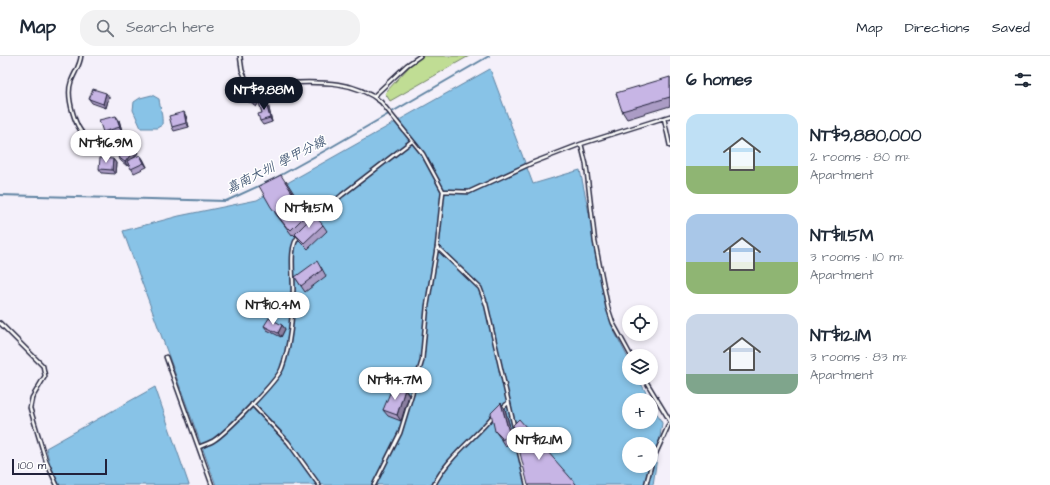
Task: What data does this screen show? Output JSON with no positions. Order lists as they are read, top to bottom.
{
  "water": ["嘉南大圳 學甲分線"],
  "scale_bar": "100 m",
  "page": {
    "header": "Map",
    "search": "Search here",
    "nav": ["Map", "Directions", "Saved"],
    "heading": "6 homes",
    "price": [
      "NT$9.88M",
      "NT$16.9M",
      "NT$11.5M",
      "NT$10.4M",
      "NT$14.7M",
      "NT$12.1M"
    ],
    "list": [
      {
        "name": "NT$9,880,000",
        "note": "2 rooms · 80 m² · Apartment"
      },
      {
        "name": "NT$11.5M",
        "note": "3 rooms · 110 m² · Apartment"
      },
      {
        "name": "NT$12.1M",
        "note": "3 rooms · 83 m² · Apartment"
      }
    ],
    "map_buttons": ["+", "−"],
    "scale": "100 m"
  }
}
